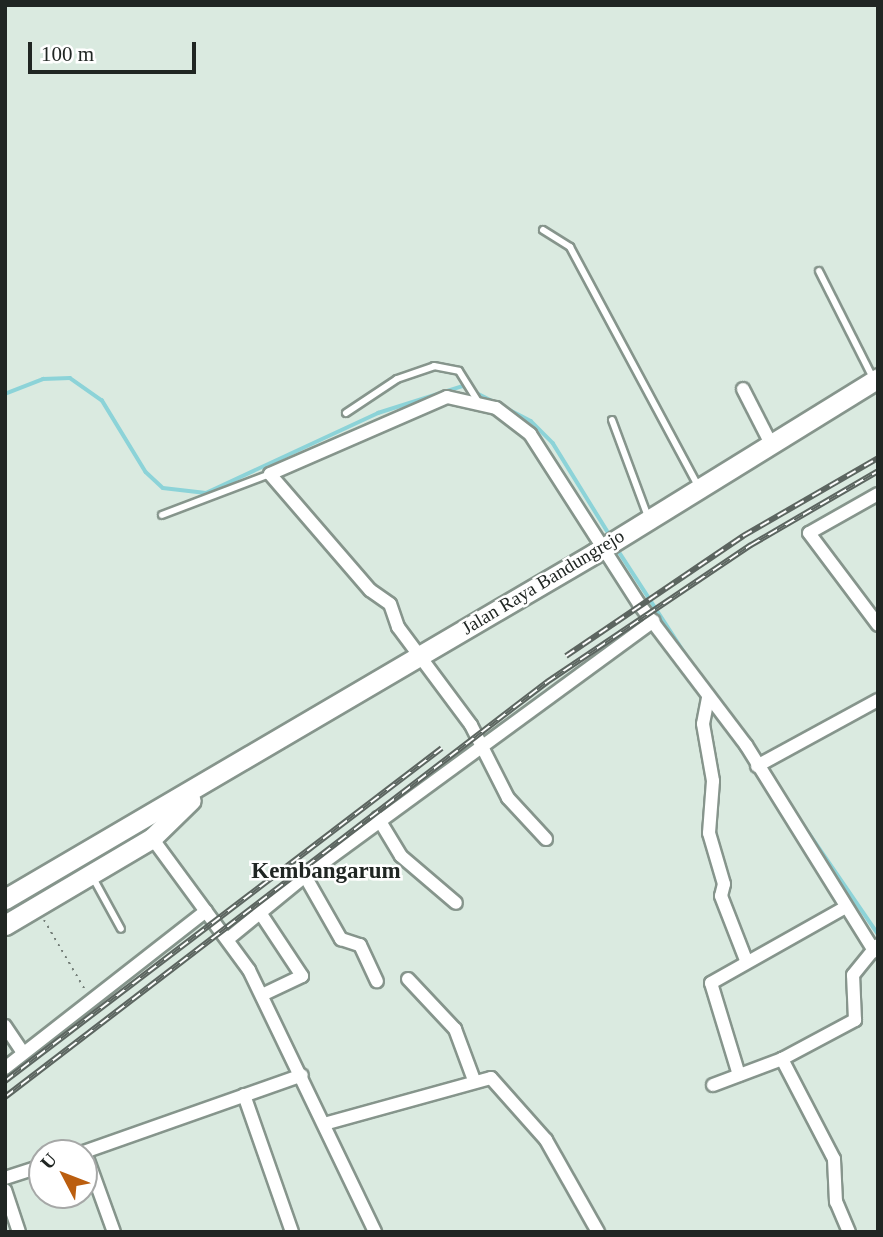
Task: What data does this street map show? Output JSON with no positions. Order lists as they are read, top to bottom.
{
  "streets": {
    "main road": ["Jalan Raya Bandungrejo"]
  },
  "districts": ["Kembangarum"],
  "scale_bar": "100 m",
  "north": "top left"
}
